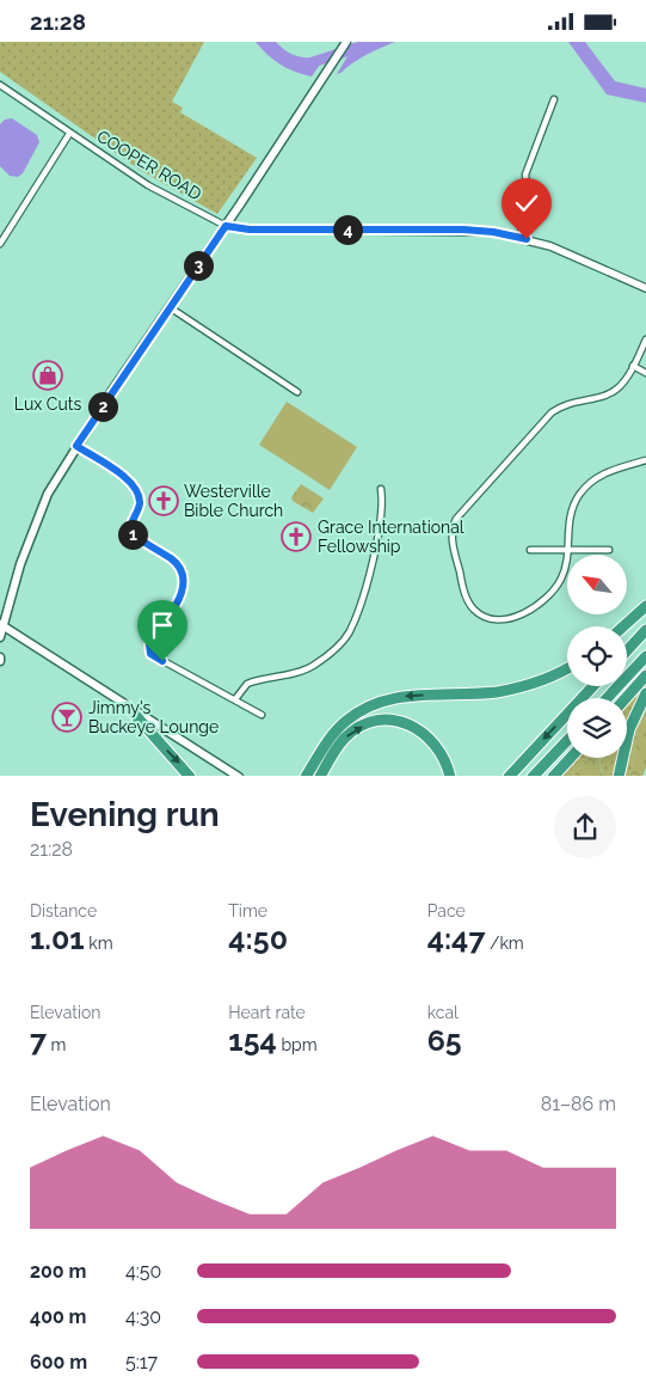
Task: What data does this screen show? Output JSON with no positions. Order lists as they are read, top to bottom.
{
  "streets": {
    "street": ["COOPER ROAD"]
  },
  "places": {
    "shop": ["Lux Cuts"],
    "church": ["Westerville Bible Church", "Grace International Fellowship"],
    "bar": ["Jimmy's Buckeye Lounge"]
  },
  "north": "top left",
  "page": {
    "status": "21:28",
    "pins": [
      "4",
      "3",
      "2",
      "1"
    ],
    "heading": ["Evening run", "21:28"],
    "stats": [
      ["Distance", "1.01 km"],
      ["Time", "4:50"],
      ["Pace", "4:47 /km"],
      ["Elevation", "7 m"],
      ["Heart rate", "154 bpm"],
      ["kcal", "65"]
    ],
    "chart": ["Elevation", "81–86 m"],
    "list": [
      {
        "name": "200 m",
        "note": "4:50"
      },
      {
        "name": "400 m",
        "note": "4:30"
      },
      {
        "name": "600 m",
        "note": "5:17"
      }
    ]
  }
}
